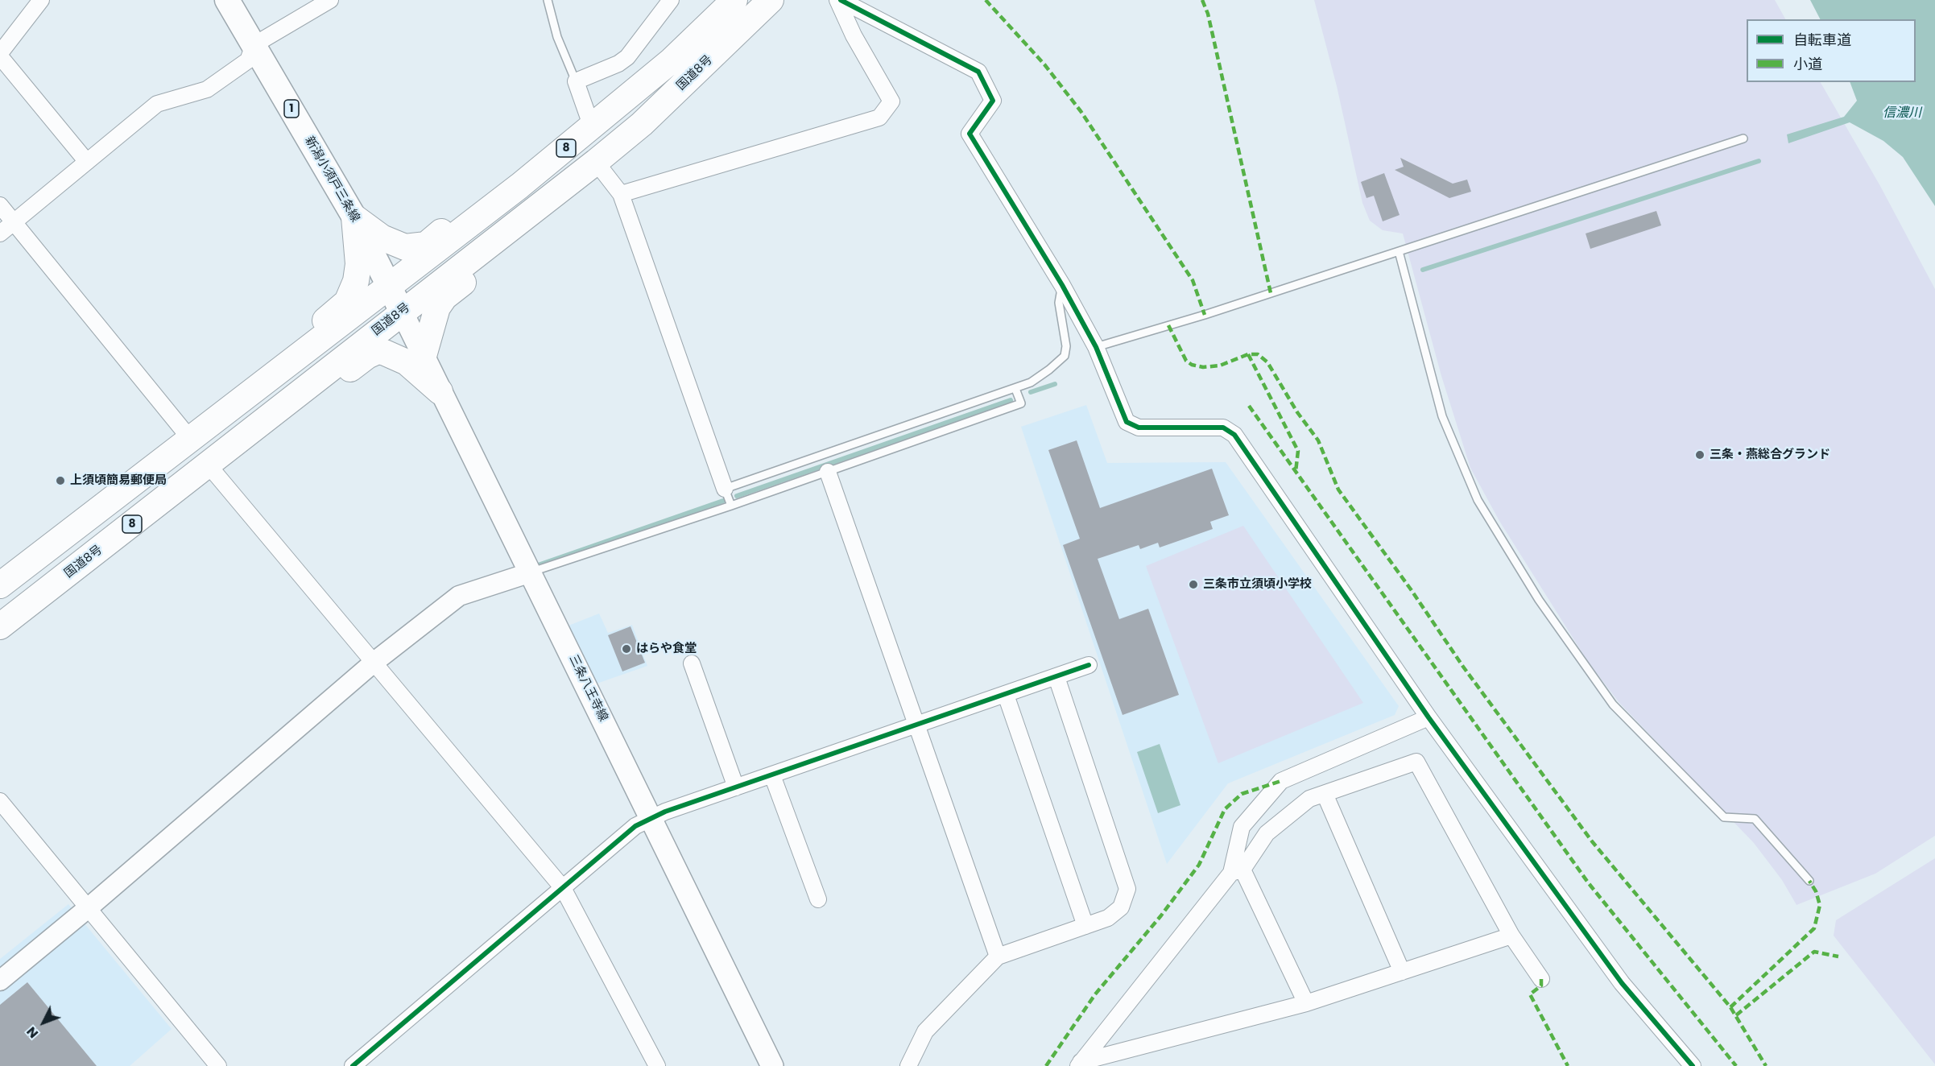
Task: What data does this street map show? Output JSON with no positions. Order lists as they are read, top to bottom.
{
  "streets": {
    "highway": ["国道8号", "8"],
    "main road": ["1", "新潟小須戸三条線", "三条八王寺線"]
  },
  "crossings": [
    ["国道8号", "新潟小須戸三条線"],
    ["国道8号", "三条八王寺線"],
    ["8", "新潟小須戸三条線"],
    ["新潟小須戸三条線", "三条八王寺線"]
  ],
  "water": ["信濃川"],
  "places": [
    "三条・燕総合グランド",
    "上須頃簡易郵便局",
    "三条市立須頃小学校",
    "はらや食堂"
  ],
  "legend": ["自転車道", "小道"],
  "north": "bottom left"
}
